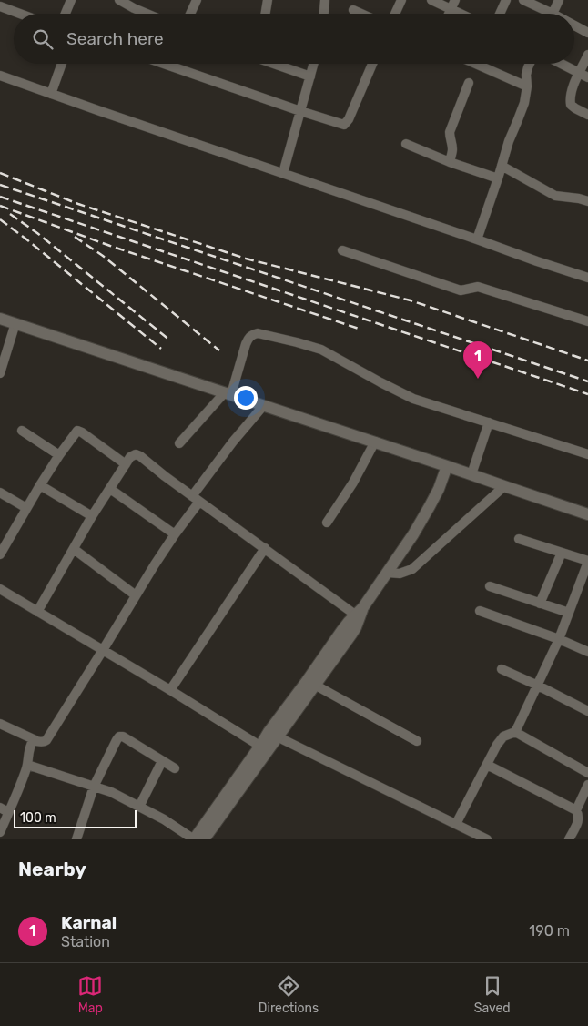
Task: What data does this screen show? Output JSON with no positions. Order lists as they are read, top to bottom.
{
  "scale_bar": "100 m",
  "page": {
    "search": "Search here",
    "pins": "1",
    "scale": "100 m",
    "heading": "Nearby",
    "list": [
      {
        "mark": "1",
        "name": "Karnal",
        "note": "Station",
        "value": "190 m"
      }
    ],
    "nav": ["Map", "Directions", "Saved"]
  }
}
